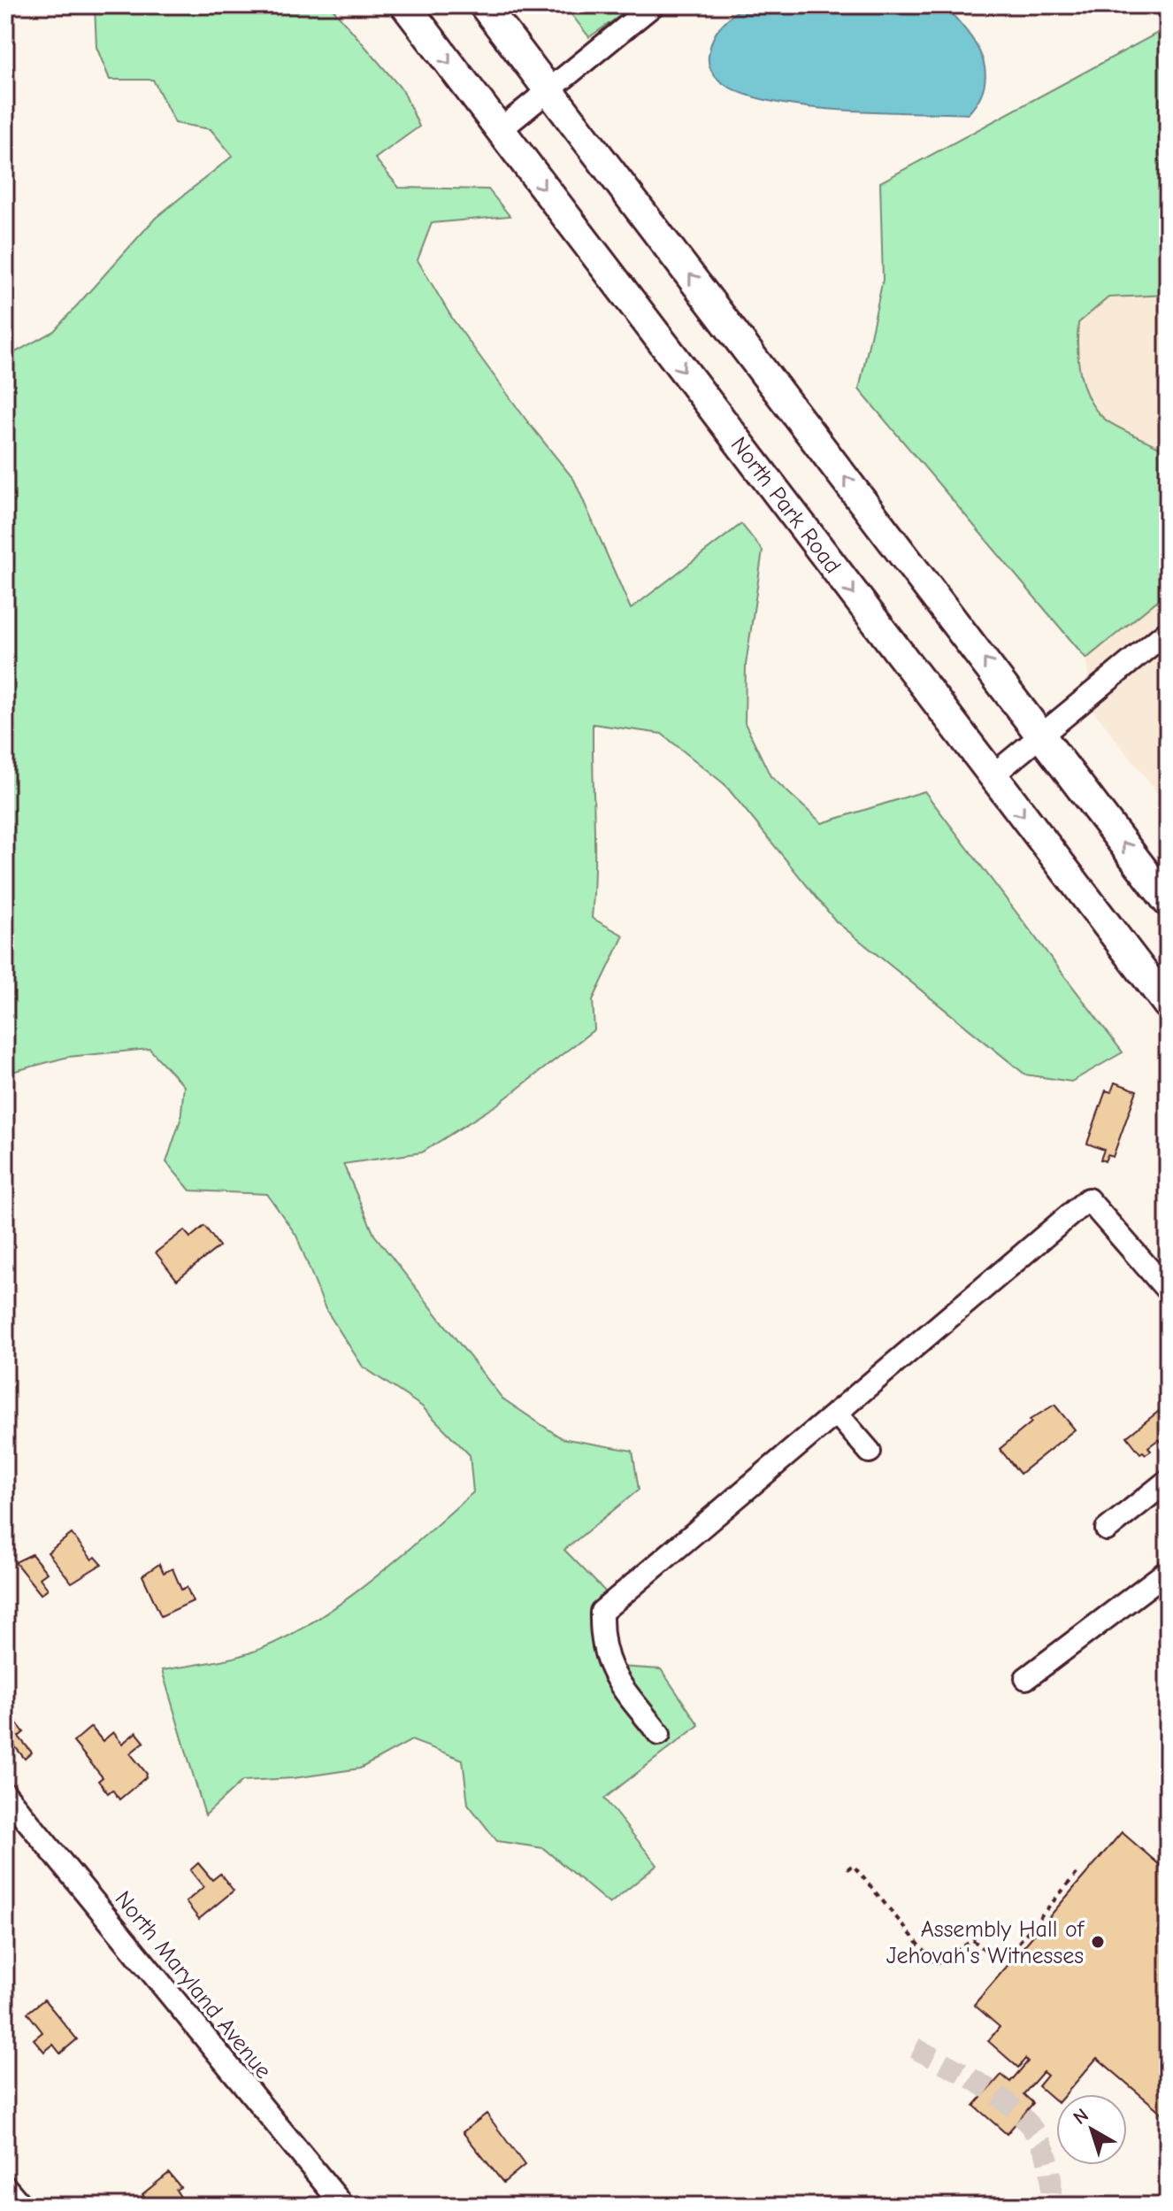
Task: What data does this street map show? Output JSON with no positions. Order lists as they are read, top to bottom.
{
  "streets": {
    "main road": ["North Park Road"],
    "street": ["North Maryland Avenue"]
  },
  "places": ["Assembly Hall of Jehovah's Witnesses"],
  "north": "top left"
}
